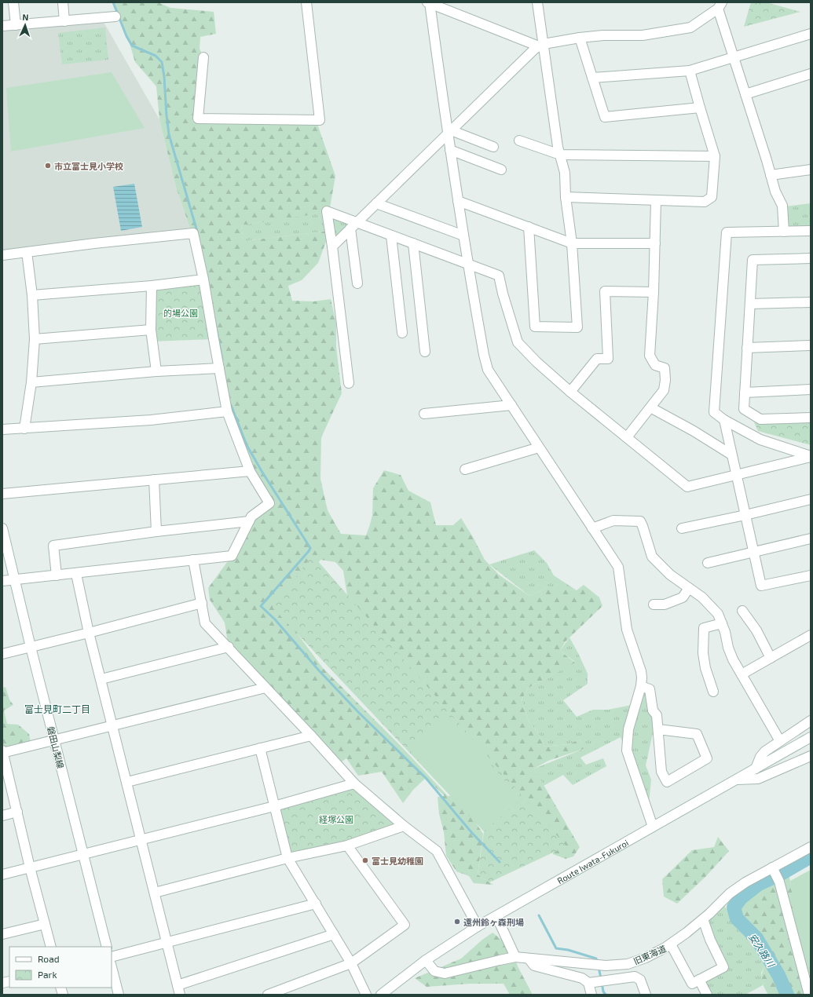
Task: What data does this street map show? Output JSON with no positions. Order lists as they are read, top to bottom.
{
  "streets": {
    "street": ["磐田山梨線", "Route Iwata-Fukuroi", "旧東海道"]
  },
  "crossings": [
    ["Route Iwata-Fukuroi", "旧東海道"]
  ],
  "districts": ["富士見町二丁目"],
  "water": ["安久路川"],
  "parks": ["的場公園", "経塚公園"],
  "places": ["市立富士見小学校", "富士見幼稚園", "遠州鈴ヶ森刑場"],
  "legend": ["Road", "Park"],
  "north": "top"
}
